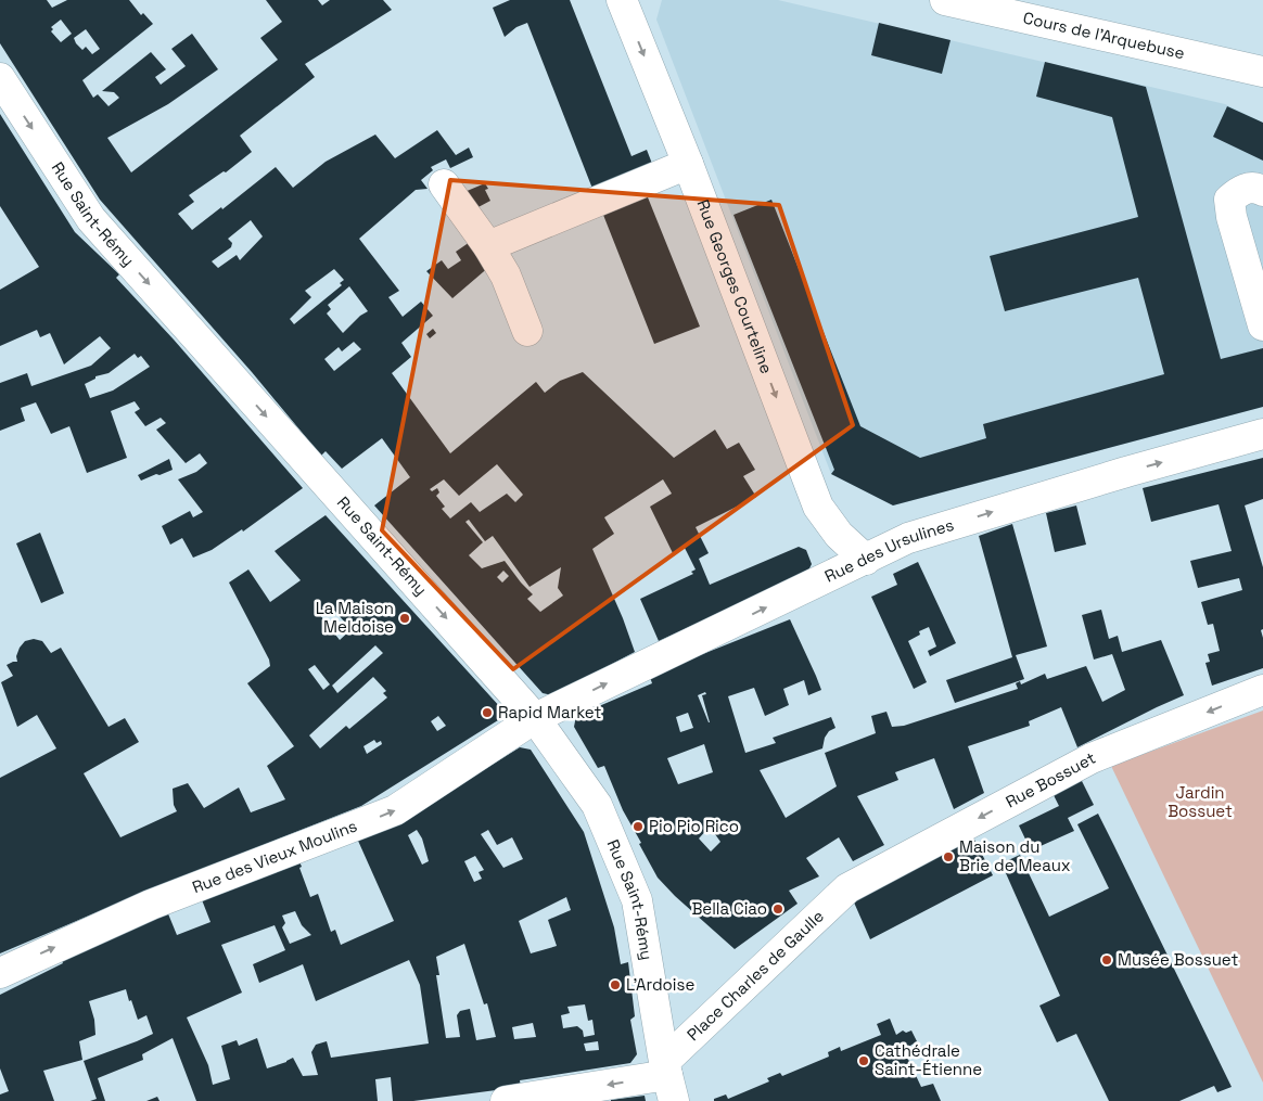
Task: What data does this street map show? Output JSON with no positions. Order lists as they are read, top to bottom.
{
  "streets": {
    "street": [
      "Cours de l'Arquebuse",
      "Rue Saint-Rémy",
      "Rue Georges Courteline",
      "Rue des Ursulines",
      "Rue Bossuet",
      "Rue des Vieux Moulins",
      "Place Charles de Gaulle"
    ]
  },
  "crossings": [
    ["Rue Saint-Rémy", "Rue des Ursulines"],
    ["Rue Saint-Rémy", "Rue des Vieux Moulins"],
    ["Rue Saint-Rémy", "Place Charles de Gaulle"],
    ["Rue Georges Courteline", "Rue des Ursulines"],
    ["Rue des Ursulines", "Rue des Vieux Moulins"],
    ["Rue Bossuet", "Place Charles de Gaulle"]
  ],
  "one_way": [
    "Rue Saint-Rémy",
    "Rue Georges Courteline",
    "Rue des Ursulines",
    "Rue Bossuet",
    "Rue des Vieux Moulins"
  ],
  "parks": ["Jardin Bossuet"],
  "places": [
    "La Maison Meldoise",
    "Rapid Market",
    "Pio Pio Rico",
    "Maison du Brie de Meaux",
    "Bella Ciao",
    "Musée Bossuet",
    "L'Ardoise",
    "Cathédrale Saint-Étienne"
  ]
}
